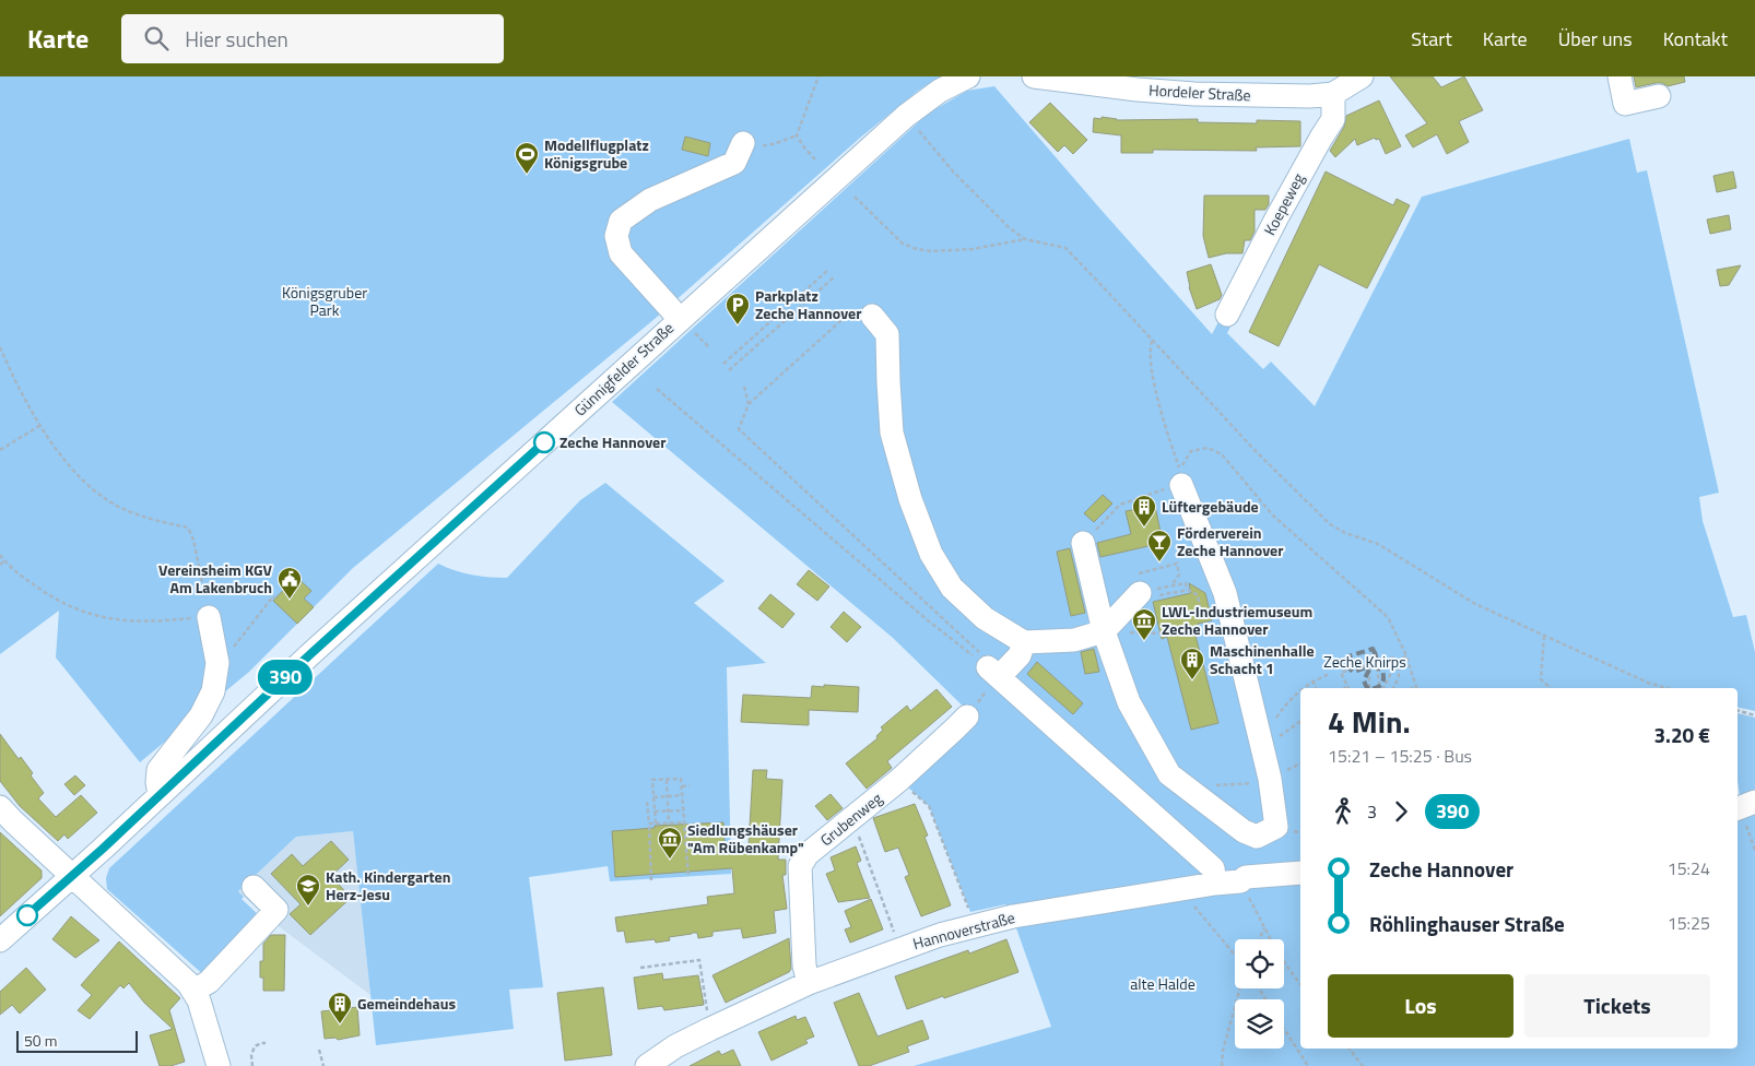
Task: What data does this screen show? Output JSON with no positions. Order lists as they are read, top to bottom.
{
  "streets": {
    "street": [
      "Hordeler Straße",
      "Koepeweg",
      "Günnigfelder Straße",
      "Grubenweg",
      "Hannoverstraße"
    ]
  },
  "crossings": [
    ["Hordeler Straße", "Koepeweg"],
    ["Grubenweg", "Hannoverstraße"]
  ],
  "parks": ["Königsgruber Park", "Zeche Knirps", "alte Halde"],
  "places": {
    "sports": ["Modellflugplatz Königsgrube"],
    "parking": ["Parkplatz Zeche Hannover"],
    "other": ["Zeche Hannover"],
    "building": ["Lüftergebäude", "Maschinenhalle Schacht 1", "Gemeindehaus"],
    "bar": ["Förderverein Zeche Hannover"],
    "public building": ["Vereinsheim KGV Am Lakenbruch"],
    "museum": ["LWL-Industriemuseum Zeche Hannover", "Siedlungshäuser \"Am Rübenkamp\""],
    "school or university": ["Kath. Kindergarten Herz-Jesu"]
  },
  "lines": ["bus line 390"],
  "scale_bar": "50 m",
  "page": {
    "header": "Karte",
    "search": "Hier suchen",
    "nav": [
      "Start",
      "Karte",
      "Über uns",
      "Kontakt"
    ],
    "on_map": "390",
    "heading": ["4 Min.", "15:21 – 15:25 · Bus", "3.20 €"],
    "legs": ["3", "390"],
    "list": [
      {
        "name": "Zeche Hannover",
        "value": "15:24"
      },
      {
        "name": "Röhlinghauser Straße",
        "value": "15:25"
      }
    ],
    "buttons": ["Los", "Tickets"],
    "scale": "50 m"
  }
}
